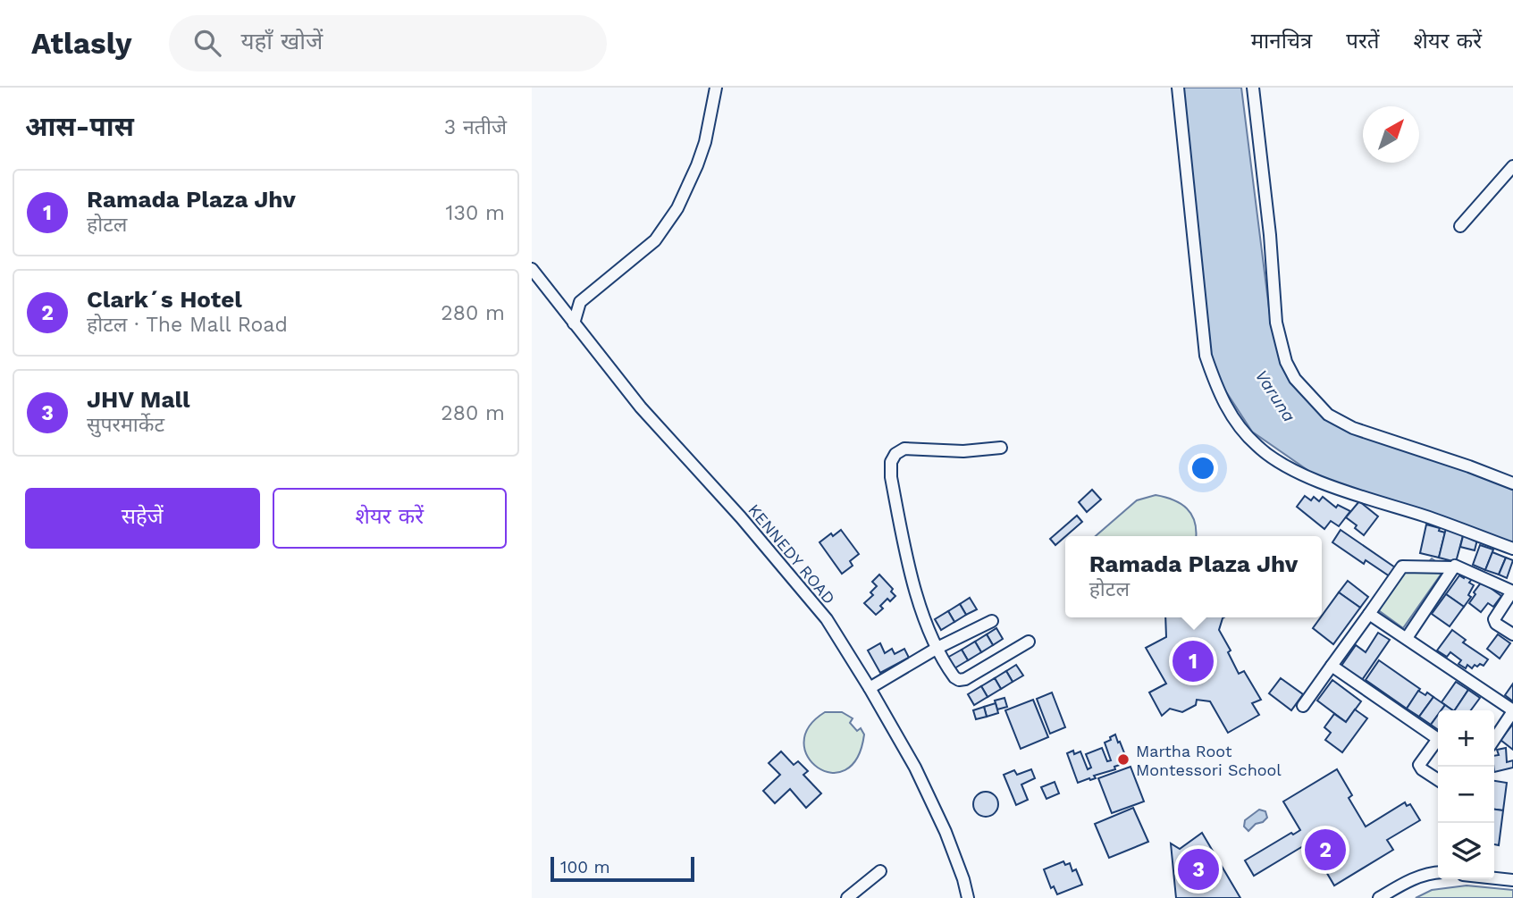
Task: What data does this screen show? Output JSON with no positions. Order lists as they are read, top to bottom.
{
  "streets": {
    "street": ["KENNEDY ROAD"]
  },
  "water": ["Varuna"],
  "places": ["Martha Root Montessori School"],
  "scale_bar": "100 m",
  "north": "top right",
  "page": {
    "header": "Atlasly",
    "search": "यहाँ खोजें",
    "nav": ["मानचित्र", "परतें", "शेयर करें"],
    "heading": ["आस-पास", "3 नतीजे"],
    "list": [
      {
        "mark": "1",
        "name": "Ramada Plaza Jhv",
        "note": "होटल",
        "value": "130 m"
      },
      {
        "mark": "2",
        "name": "Clark´s Hotel",
        "note": "होटल · The Mall Road",
        "value": "280 m"
      },
      {
        "mark": "3",
        "name": "JHV Mall",
        "note": "सुपरमार्केट",
        "value": "280 m"
      }
    ],
    "buttons": ["सहेजें", "शेयर करें"],
    "popup": ["Ramada Plaza Jhv", "होटल"],
    "pins": ["1", "2", "3"],
    "map_buttons": ["+", "−"],
    "scale": "100 m"
  }
}
